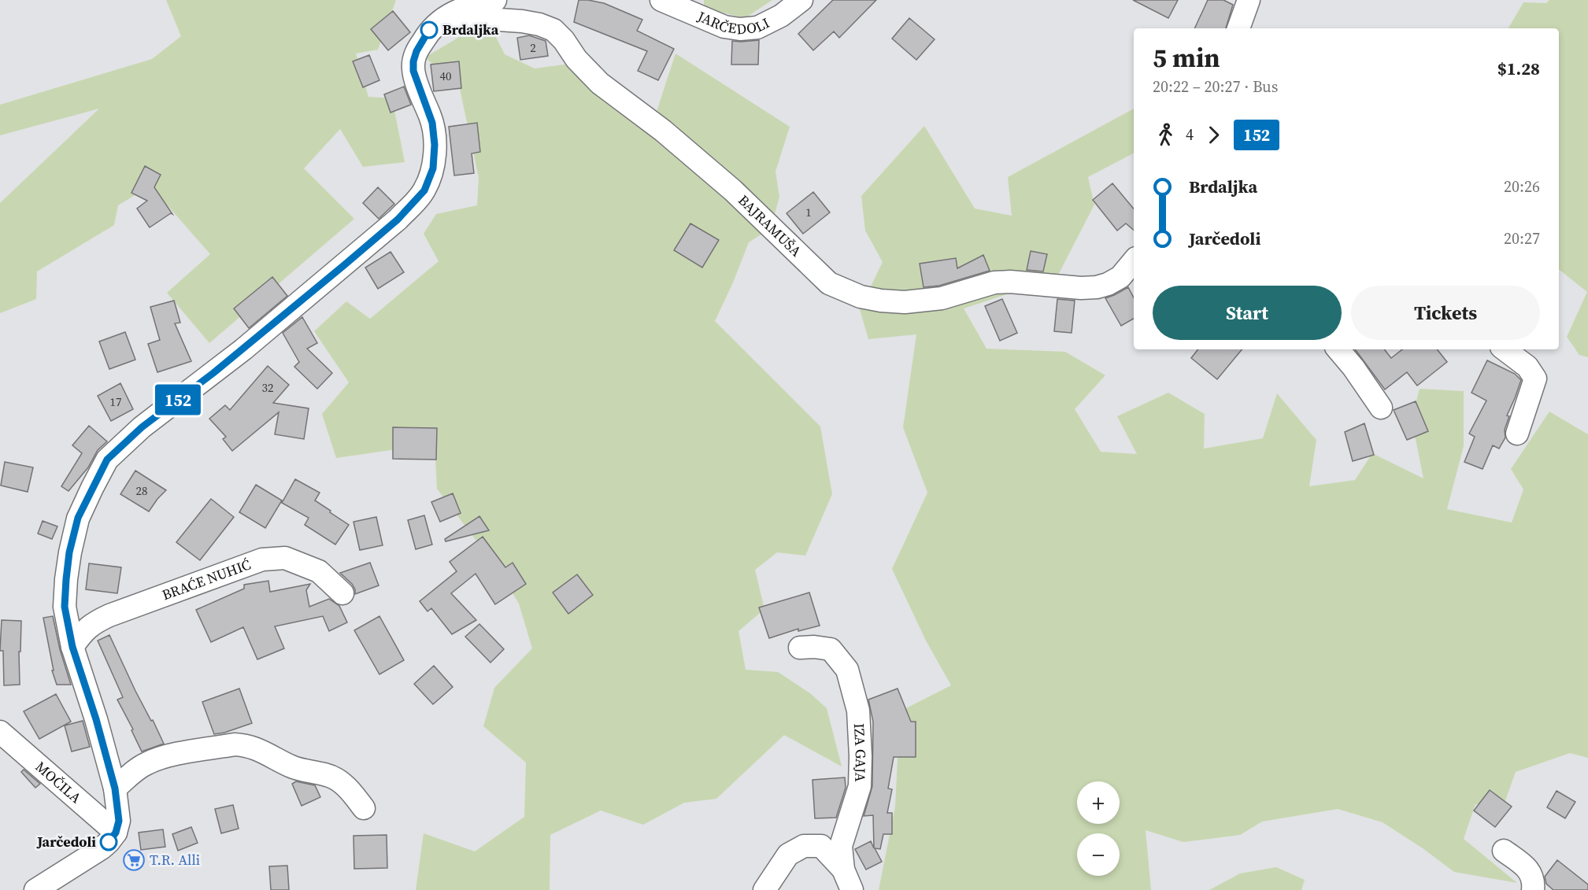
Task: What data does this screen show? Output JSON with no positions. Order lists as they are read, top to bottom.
{
  "streets": {
    "street": [
      "JARČEDOLI",
      "BAJRAMUŠA",
      "BRAĆE NUHIĆ",
      "IZA GAJA",
      "MOČILA"
    ]
  },
  "places": {
    "other": ["Brdaljka", "Jarčedoli"],
    "supermarket": ["T.R. Alli"]
  },
  "lines": ["bus line 152"],
  "house_numbers": [
    "2",
    "40",
    "1",
    "32",
    "17",
    "28"
  ],
  "page": {
    "on_map": "152",
    "heading": ["5 min", "20:22 – 20:27 · Bus", "$1.28"],
    "legs": ["4", "152"],
    "list": [
      {
        "name": "Brdaljka",
        "value": "20:26"
      },
      {
        "name": "Jarčedoli",
        "value": "20:27"
      }
    ],
    "buttons": ["Start", "Tickets"],
    "map_buttons": ["+", "−"]
  }
}
